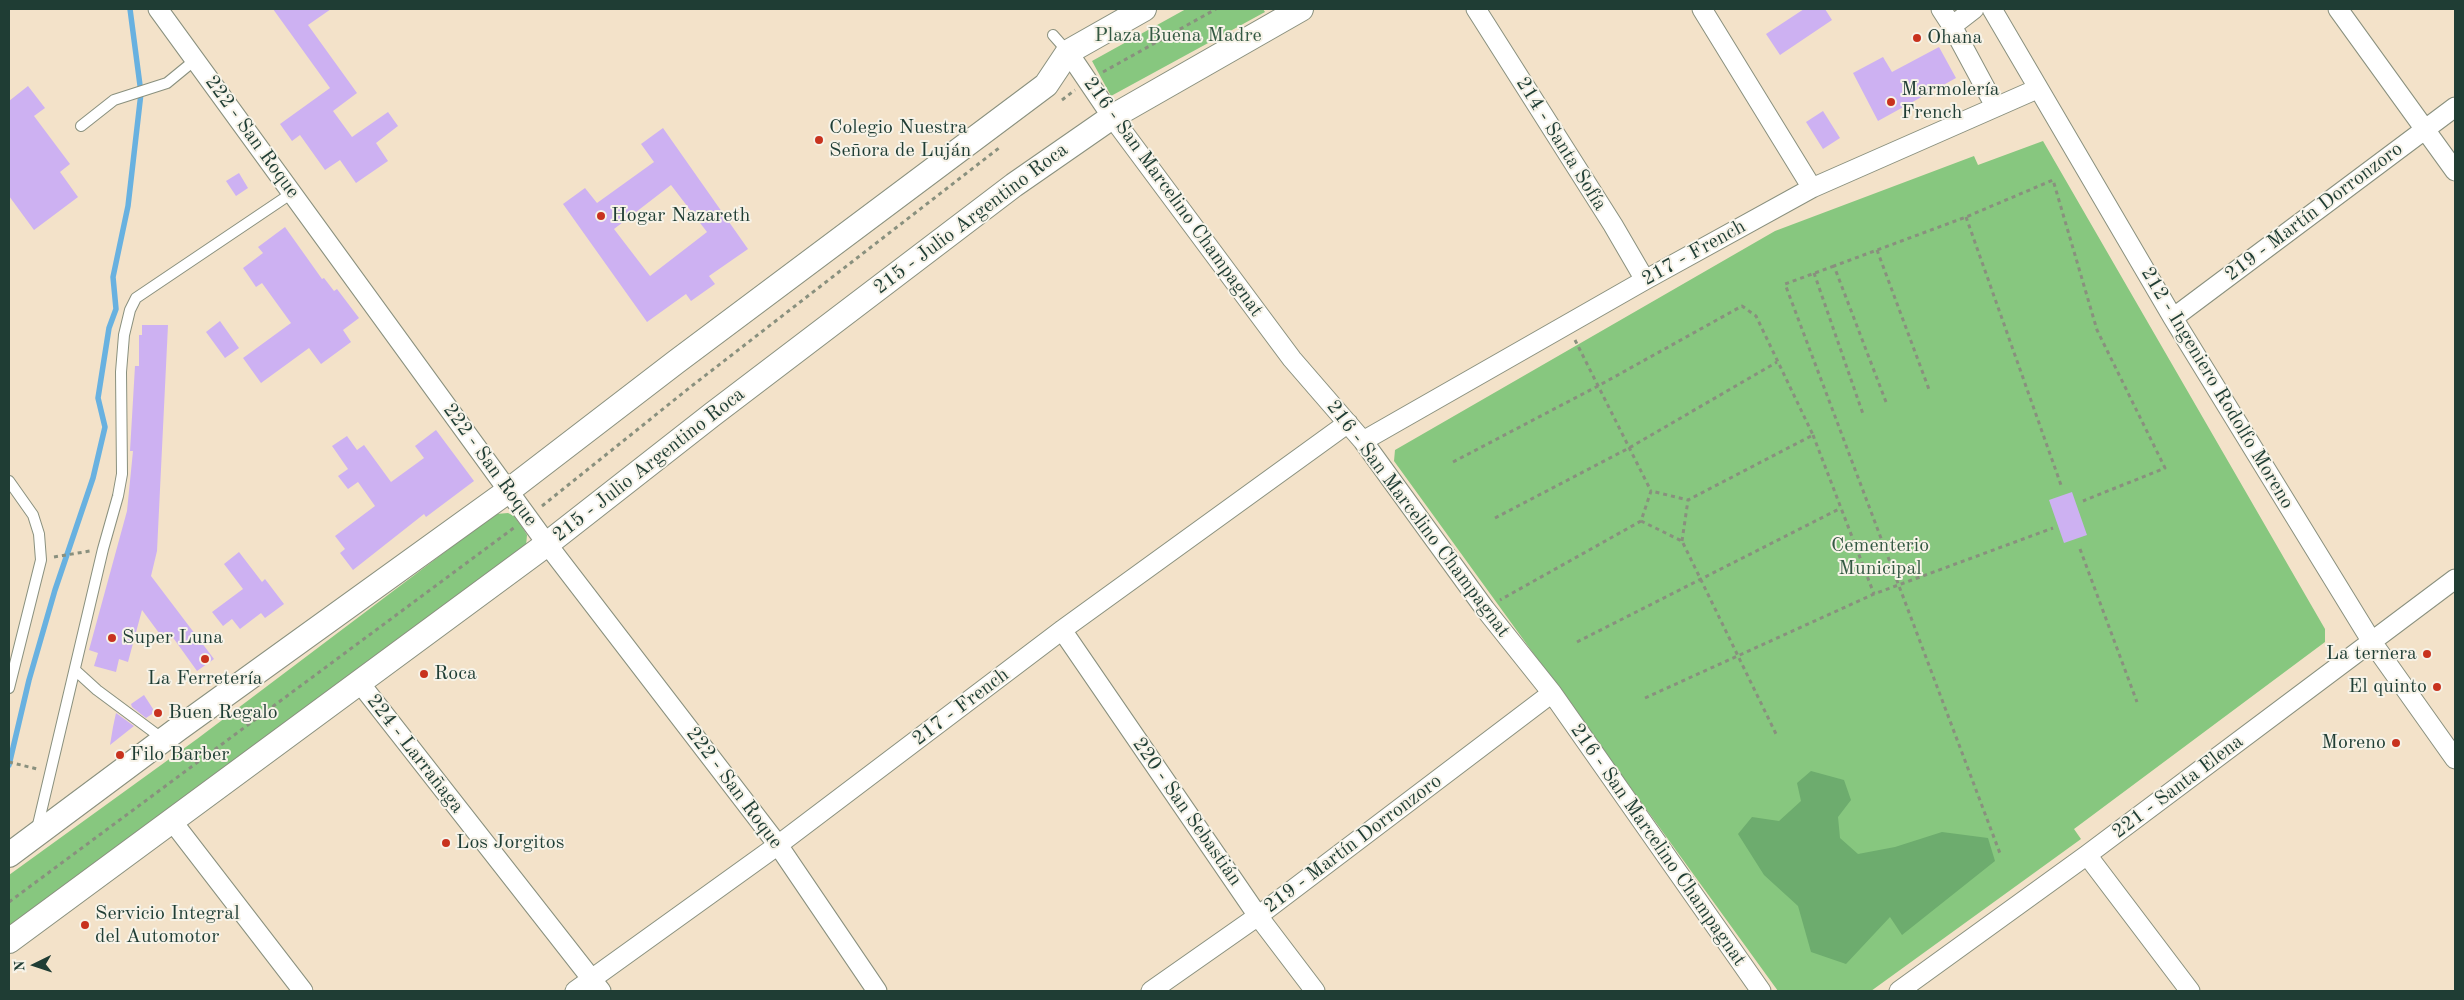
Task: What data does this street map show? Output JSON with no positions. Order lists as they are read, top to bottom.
{
  "streets": {
    "street": [
      "222 - San Roque",
      "214 - Santa Sofía",
      "216 - San Marcelino Champagnat",
      "219 - Martín Dorronzoro",
      "215 - Julio Argentino Roca",
      "217 - French",
      "212 - Ingeniero Rodolfo Moreno",
      "224 - Larrañaga",
      "221 - Santa Elena",
      "220 - San Sebastián"
    ]
  },
  "crossings": [
    ["222 - San Roque", "215 - Julio Argentino Roca"],
    ["222 - San Roque", "217 - French"],
    ["214 - Santa Sofía", "217 - French"],
    ["216 - San Marcelino Champagnat", "219 - Martín Dorronzoro"],
    ["216 - San Marcelino Champagnat", "215 - Julio Argentino Roca"],
    ["216 - San Marcelino Champagnat", "217 - French"],
    ["219 - Martín Dorronzoro", "212 - Ingeniero Rodolfo Moreno"],
    ["219 - Martín Dorronzoro", "220 - San Sebastián"],
    ["215 - Julio Argentino Roca", "224 - Larrañaga"],
    ["217 - French", "212 - Ingeniero Rodolfo Moreno"],
    ["217 - French", "224 - Larrañaga"],
    ["217 - French", "220 - San Sebastián"],
    ["212 - Ingeniero Rodolfo Moreno", "221 - Santa Elena"]
  ],
  "parks": ["Plaza Buena Madre", "Cementerio Municipal"],
  "places": [
    "Ohana",
    "Marmolería French",
    "Colegio Nuestra Señora de Luján",
    "Hogar Nazareth",
    "Super Luna",
    "La ternera",
    "La Ferretería",
    "Roca",
    "El quinto",
    "Buen Regalo",
    "Moreno",
    "Filo Barber",
    "Los Jorgitos",
    "Servicio Integral del Automotor"
  ],
  "north": "left"
}
